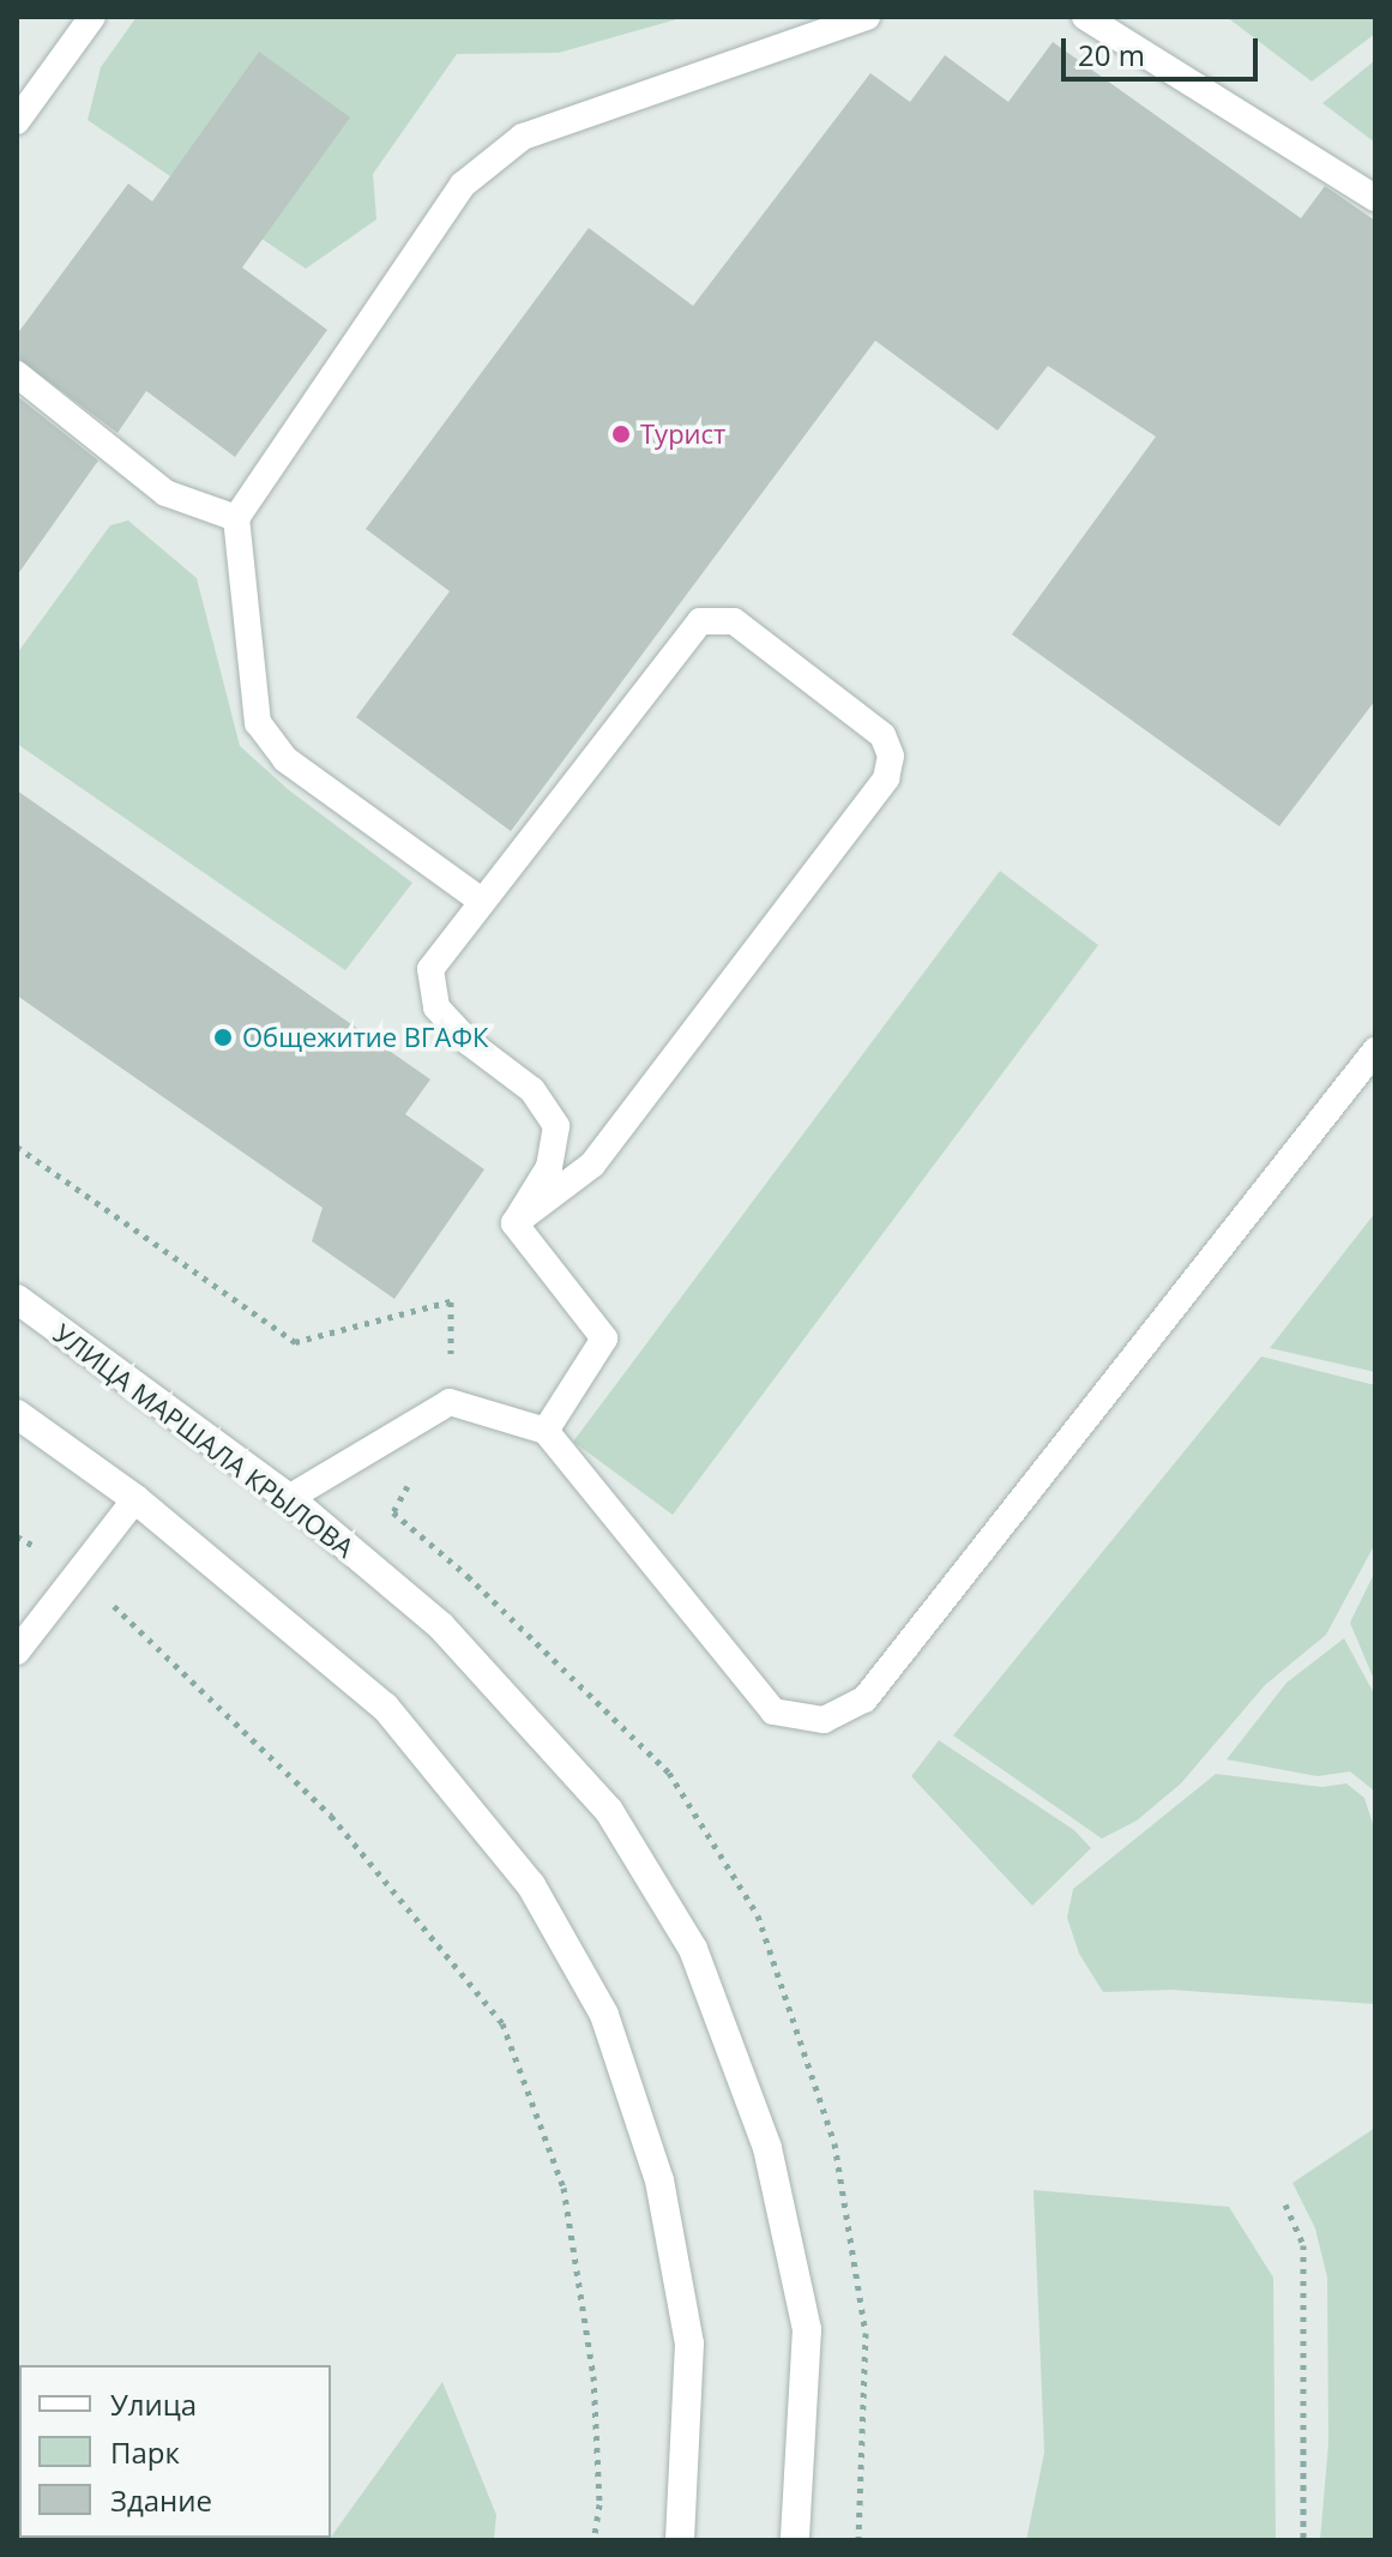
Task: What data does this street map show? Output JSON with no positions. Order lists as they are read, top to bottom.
{
  "streets": {
    "main road": ["УЛИЦА МАРШАЛА КРЫЛОВА"]
  },
  "places": ["Турист", "Общежитие ВГАФК"],
  "legend": ["Улица", "Парк", "Здание"],
  "scale_bar": "20 m"
}
